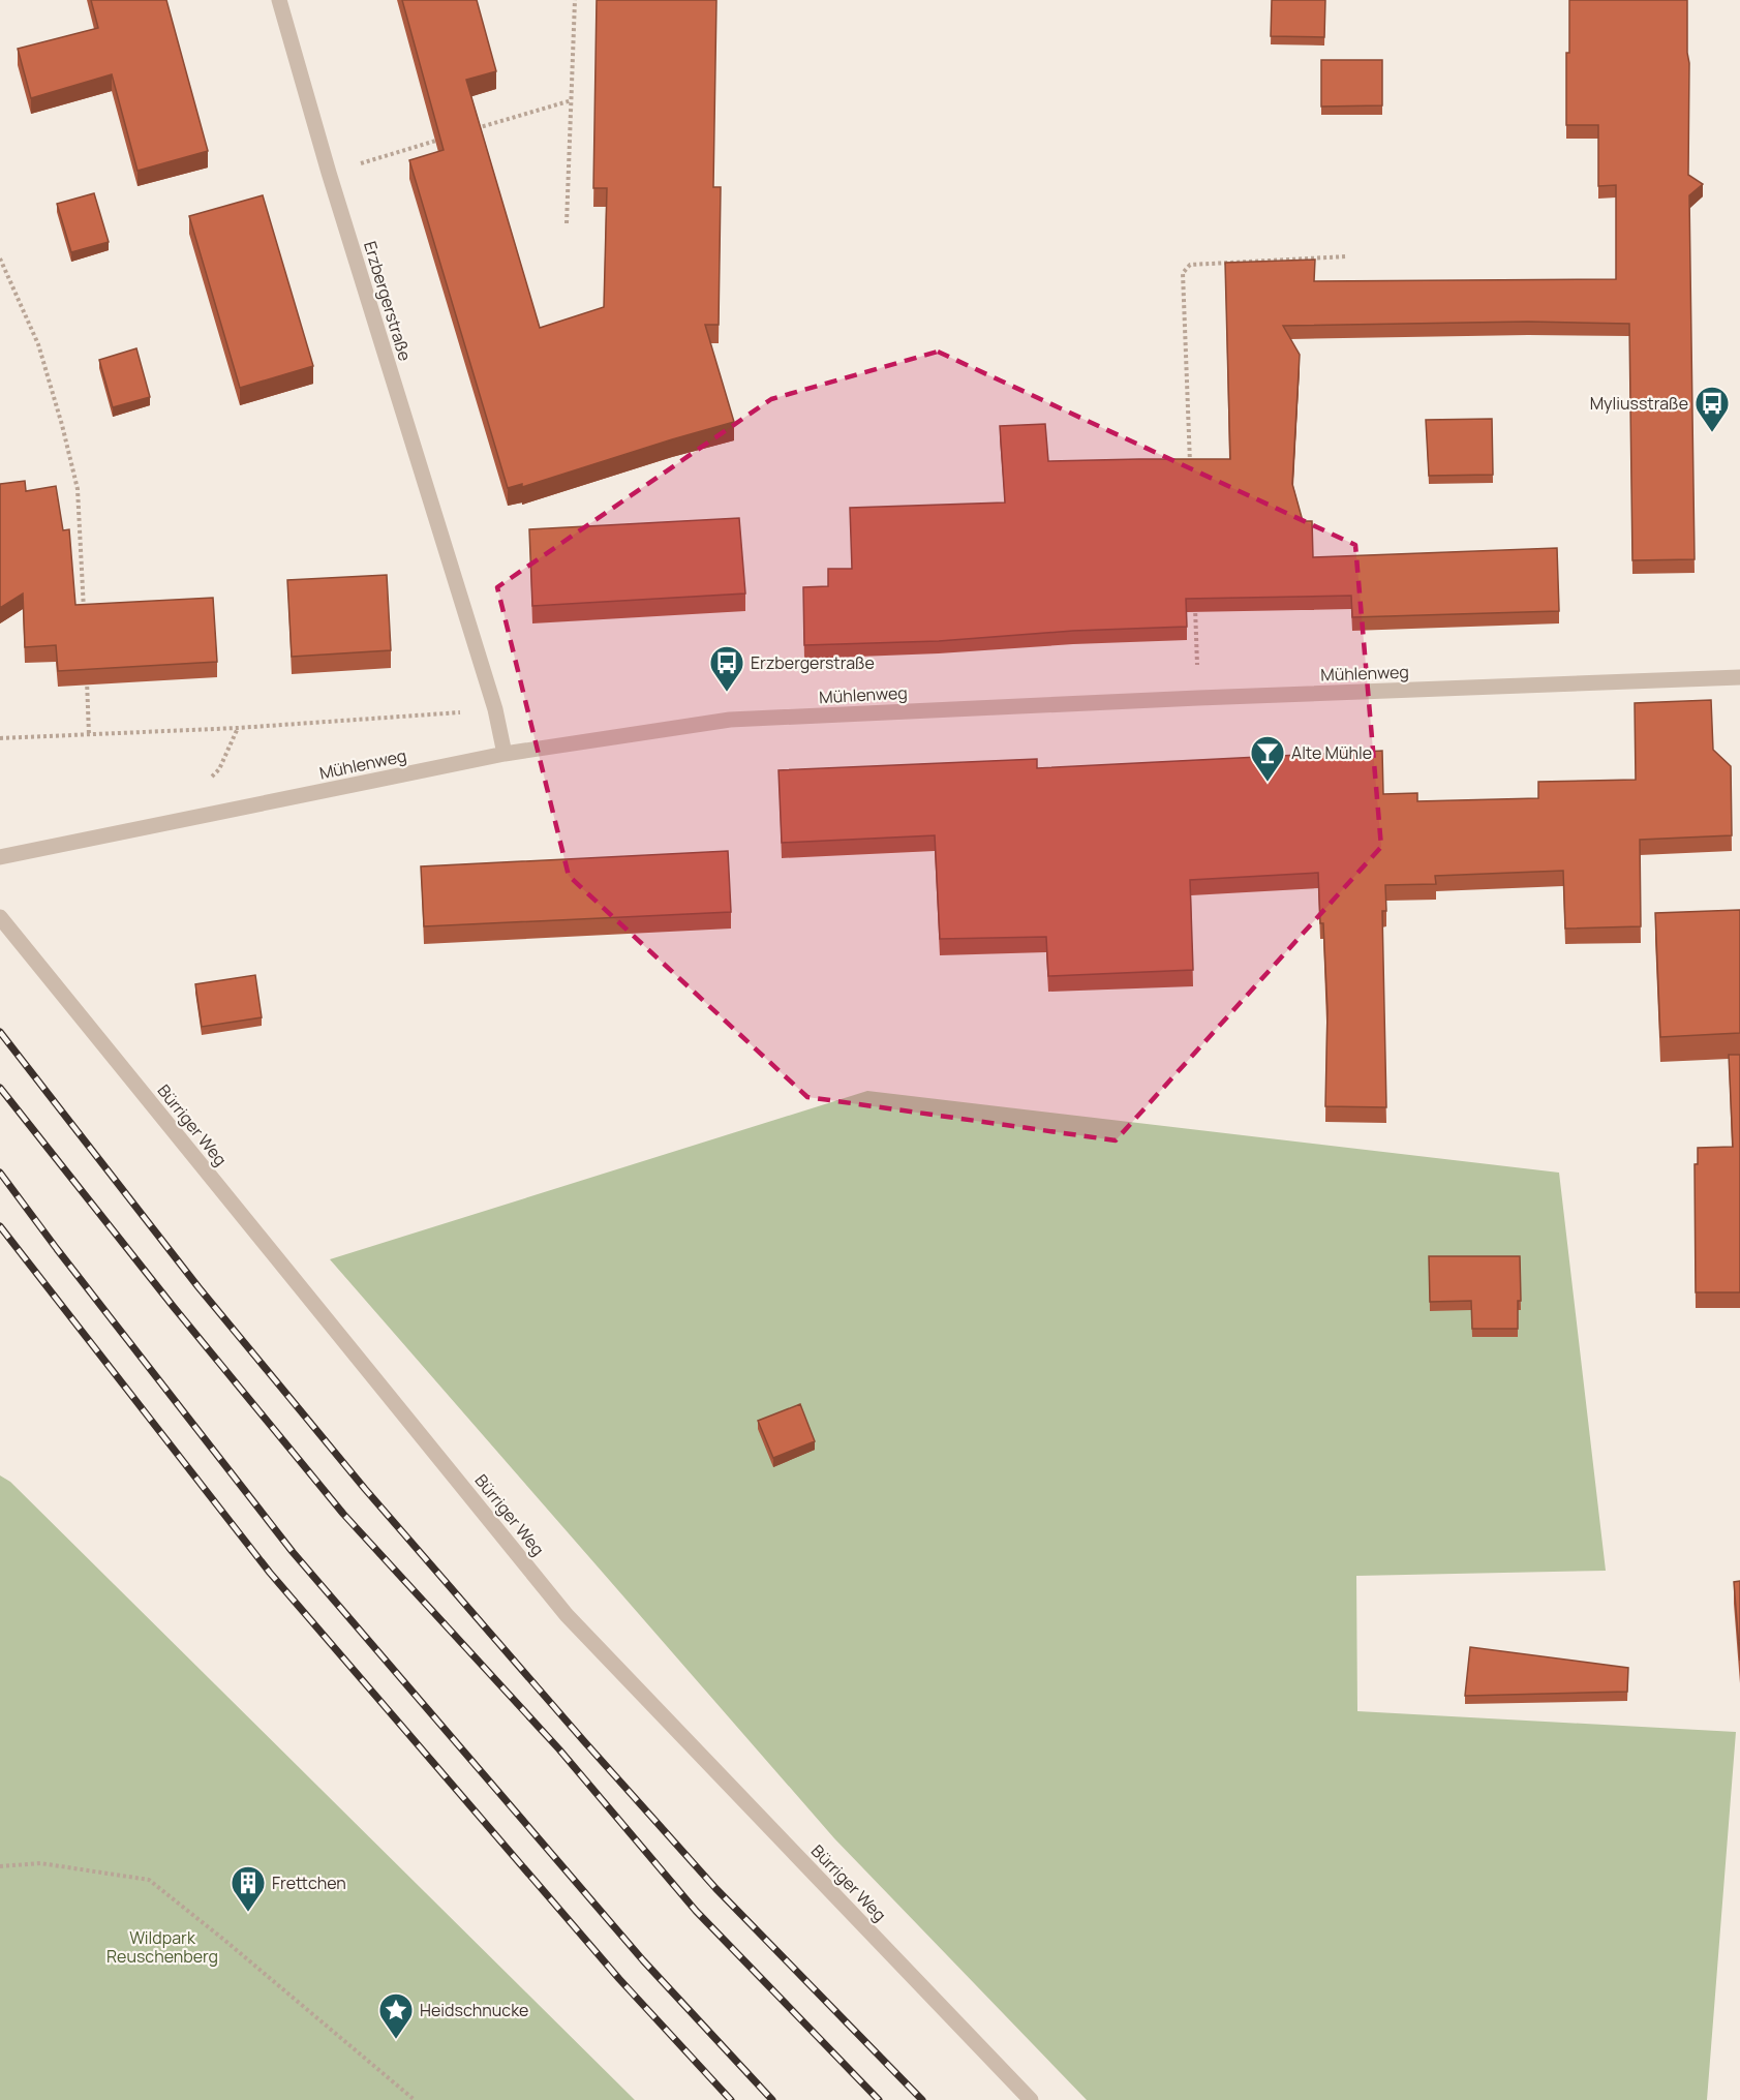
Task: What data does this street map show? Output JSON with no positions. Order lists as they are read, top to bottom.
{
  "streets": {
    "street": ["Erzbergerstraße", "Mühlenweg", "Bürriger Weg"]
  },
  "crossings": [
    ["Erzbergerstraße", "Mühlenweg"]
  ],
  "parks": ["Wildpark Reuschenberg"],
  "places": {
    "bus stop": ["Myliusstraße", "Erzbergerstraße"],
    "bar": ["Alte Mühle"],
    "building": ["Frettchen"],
    "place": ["Heidschnucke"]
  }
}
